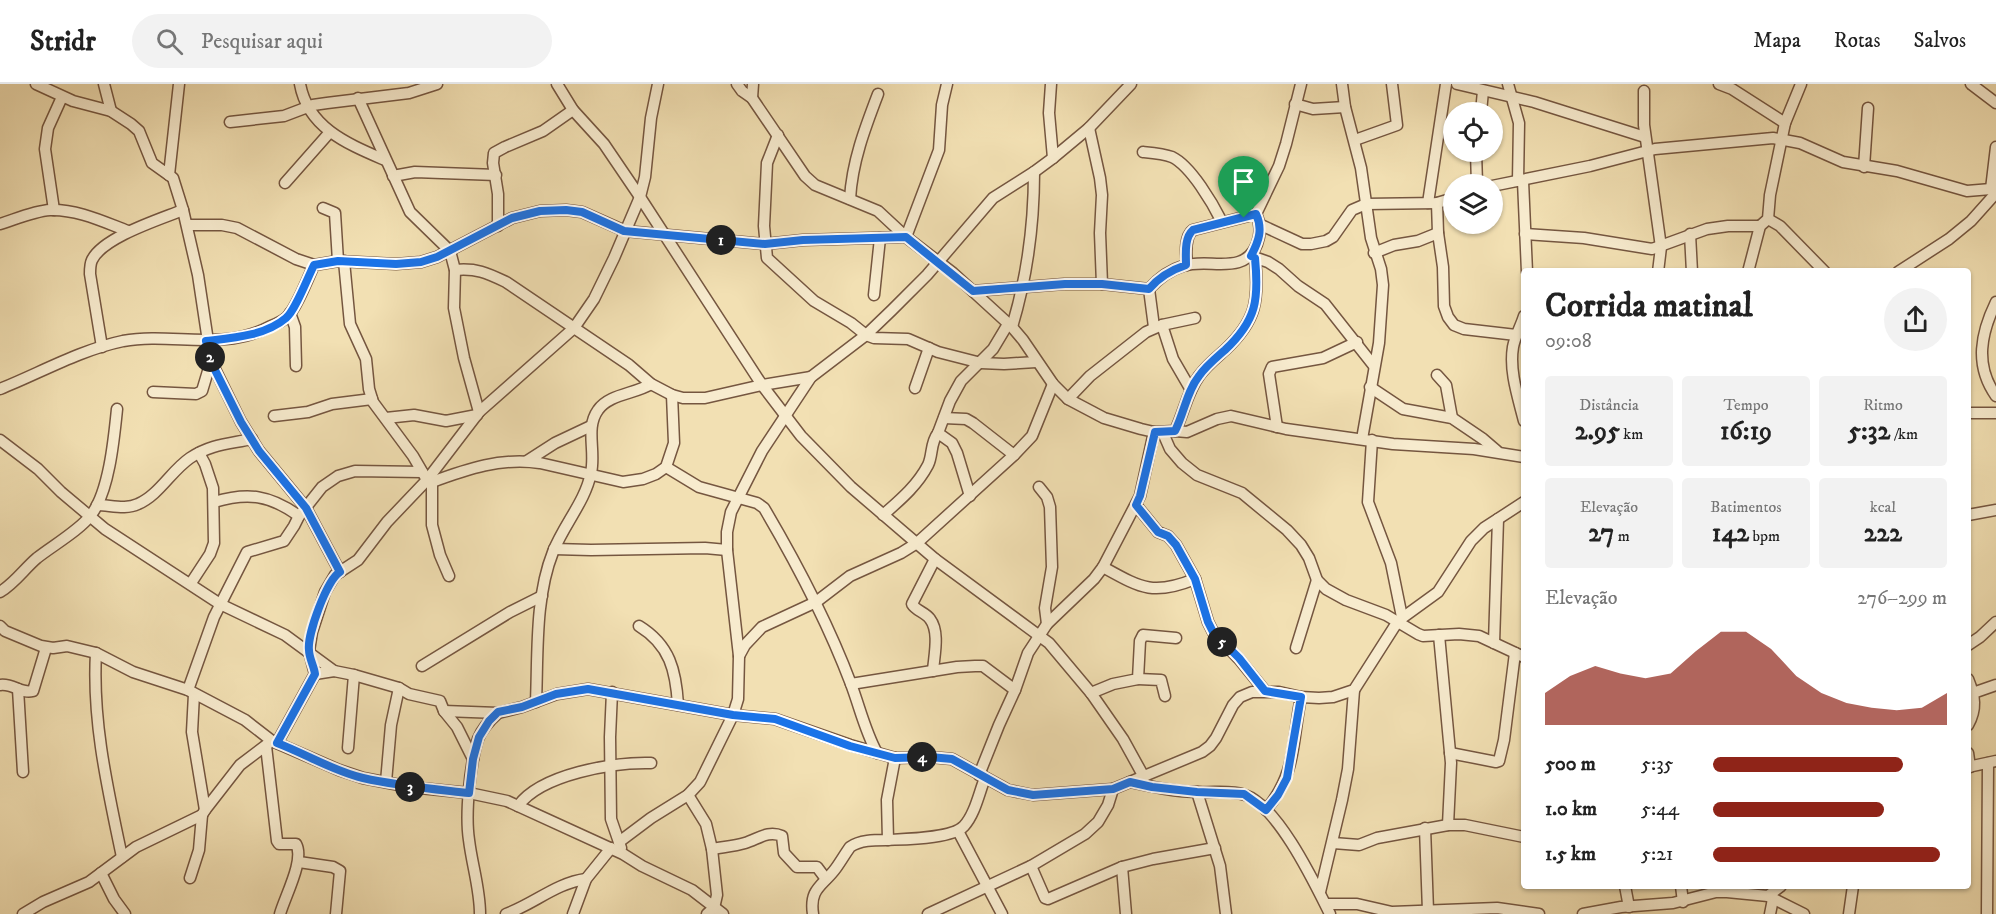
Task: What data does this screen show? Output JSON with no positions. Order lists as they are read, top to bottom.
{
  "page": {
    "header": "Stridr",
    "search": "Pesquisar aqui",
    "nav": ["Mapa", "Rotas", "Salvos"],
    "pins": [
      "1",
      "2",
      "5",
      "4",
      "3"
    ],
    "heading": ["Corrida matinal", "09:08"],
    "stats": [
      ["Distância", "2.95 km"],
      ["Tempo", "16:19"],
      ["Ritmo", "5:32 /km"],
      ["Elevação", "27 m"],
      ["Batimentos", "142 bpm"],
      ["kcal", "222"]
    ],
    "chart": ["Elevação", "276–299 m"],
    "list": [
      {
        "name": "500 m",
        "note": "5:35"
      },
      {
        "name": "1.0 km",
        "note": "5:44"
      },
      {
        "name": "1.5 km",
        "note": "5:21"
      }
    ]
  }
}
